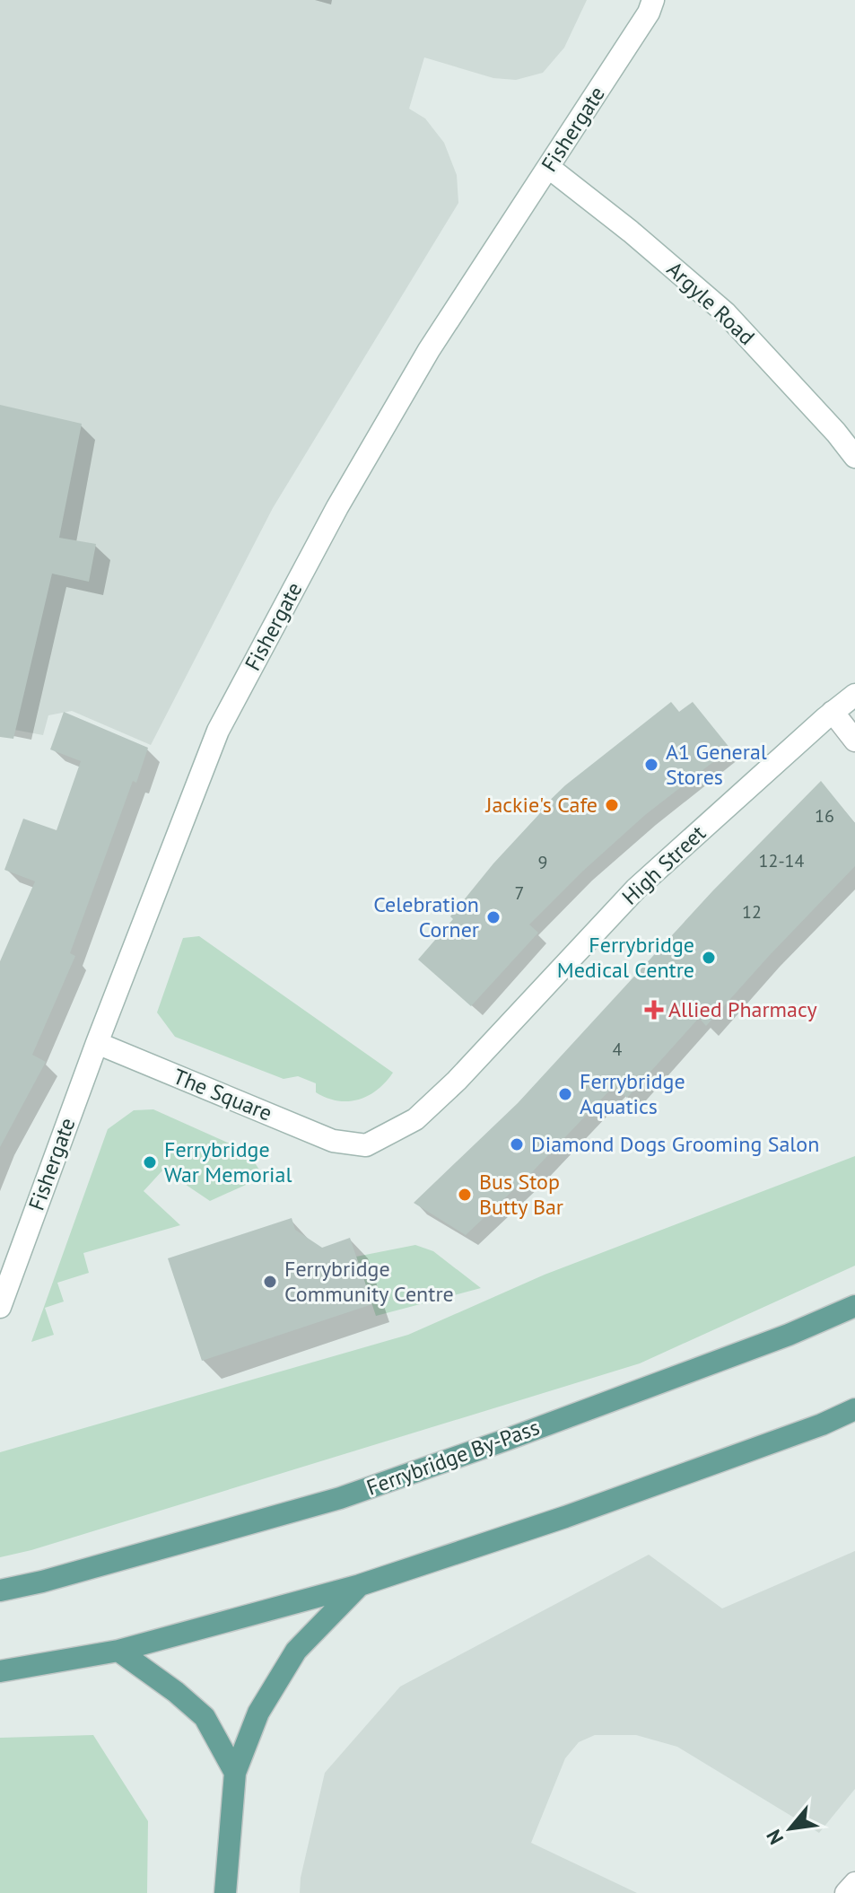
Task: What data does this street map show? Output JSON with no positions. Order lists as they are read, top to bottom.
{
  "streets": {
    "main road": [
      "Fishergate",
      "Argyle Road",
      "High Street",
      "The Square",
      "Ferrybridge By-Pass"
    ]
  },
  "crossings": [
    ["Fishergate", "Argyle Road"],
    ["Fishergate", "The Square"],
    ["High Street", "The Square"]
  ],
  "places": {
    "other": [
      "A1 General Stores",
      "Jackie's Cafe",
      "Celebration Corner",
      "Ferrybridge Medical Centre",
      "Ferrybridge Aquatics",
      "Diamond Dogs Grooming Salon",
      "Ferrybridge War Memorial",
      "Bus Stop Butty Bar",
      "Ferrybridge Community Centre"
    ],
    "health": ["Allied Pharmacy"]
  },
  "house_numbers": [
    "16",
    "12-14",
    "9",
    "7",
    "12",
    "4"
  ],
  "north": "bottom left"
}
